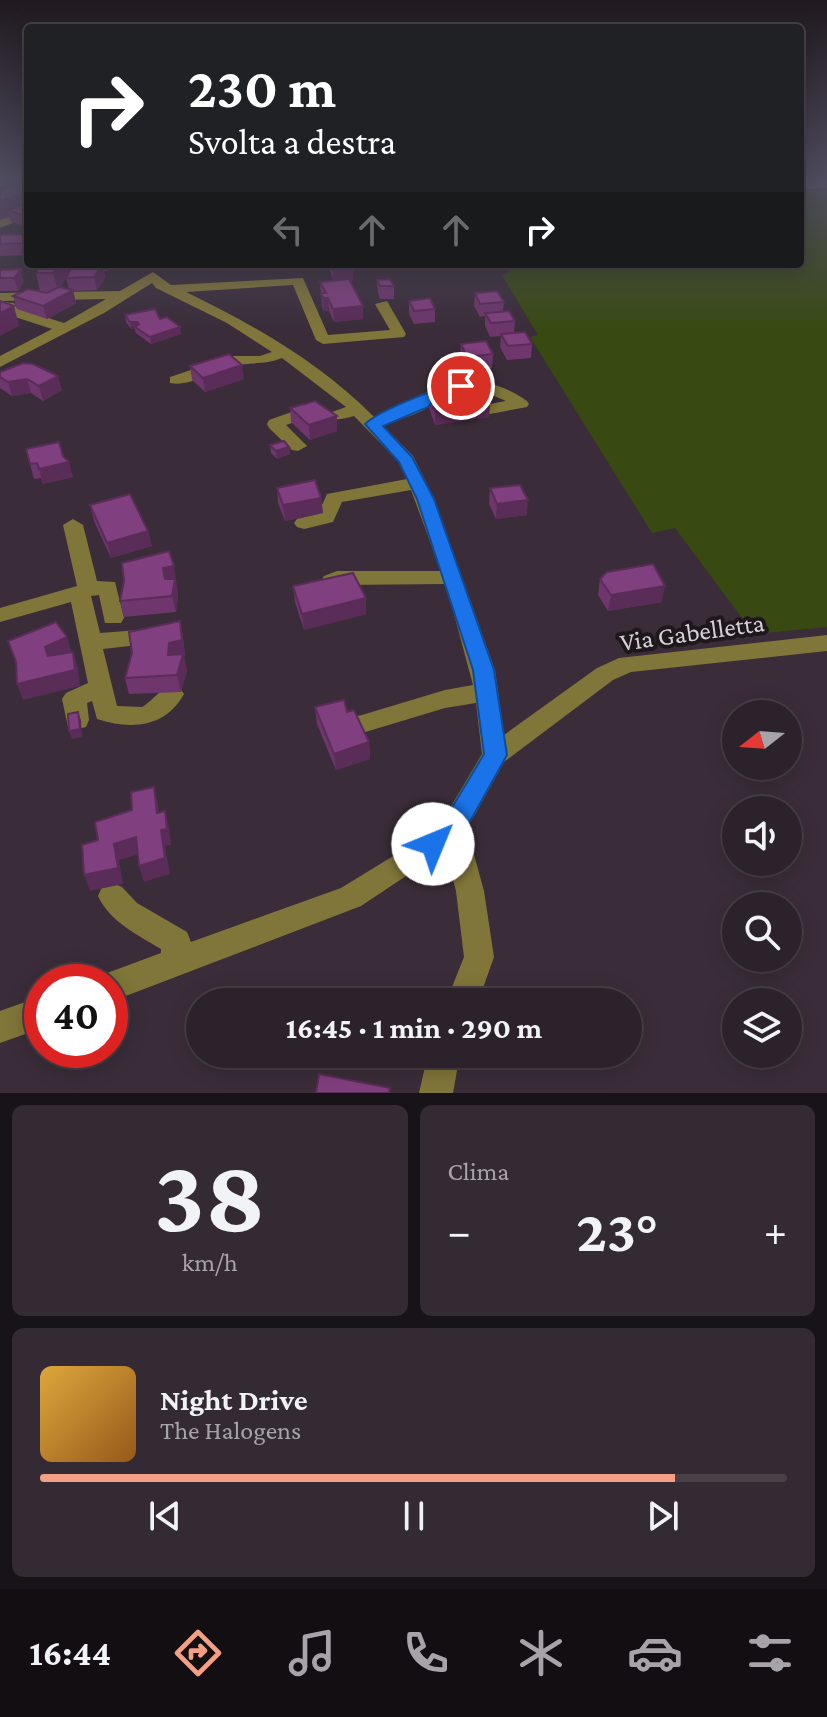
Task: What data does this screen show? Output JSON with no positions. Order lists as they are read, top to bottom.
{
  "streets": {
    "street": ["Via Gabelletta"]
  },
  "north": "left",
  "page": {
    "turn": ["230 m", "Svolta a destra"],
    "limit": "40",
    "trip": "16:45 · 1 min · 290 m",
    "tile": [
      ["38", "km/h"],
      "Clima"
    ],
    "heat": ["−", "23°", "+"],
    "song": ["Night Drive", "The Halogens"],
    "tabs": "16:44"
  }
}
